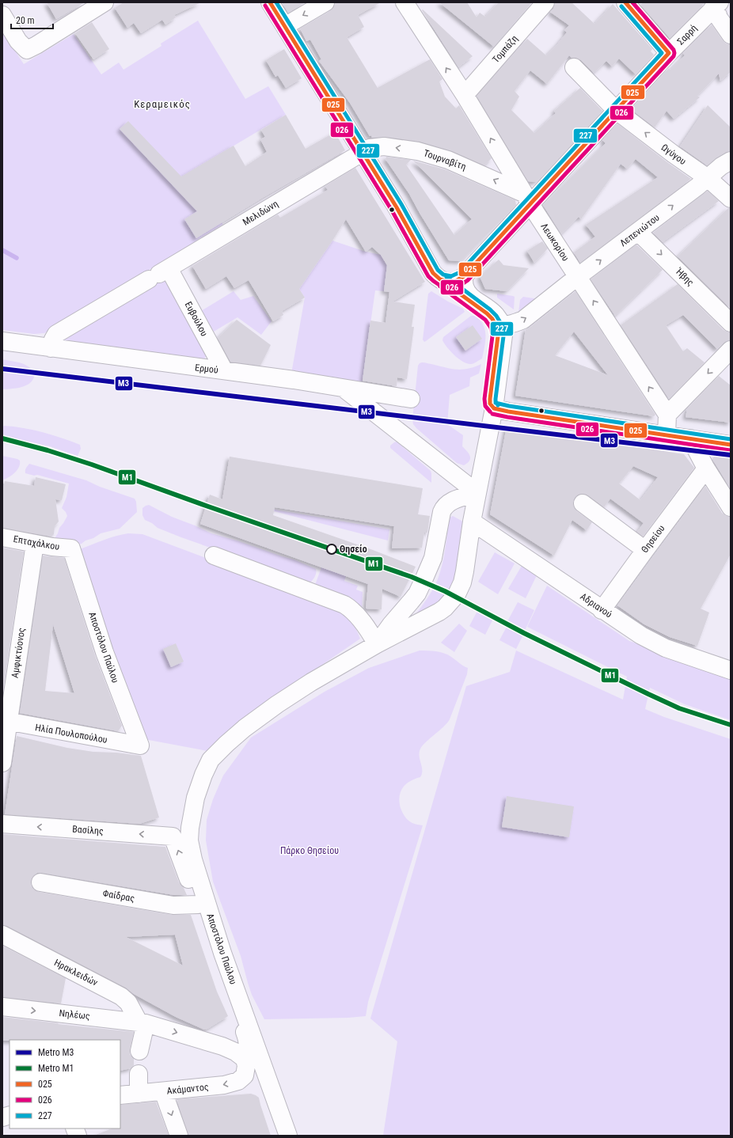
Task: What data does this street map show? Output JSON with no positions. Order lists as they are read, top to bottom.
{
  "streets": {
    "street": [
      "Σαρρή",
      "Τομπάζη",
      "Ωγύγου",
      "Τουρναβίτη",
      "Μελιδώνη",
      "Λεπενιώτου",
      "Λεωκορίου",
      "Ήβης",
      "Ευβούλου",
      "Ερμού",
      "Θησείου",
      "Επταχάλκου",
      "Αδριανού",
      "Αποστόλου Παύλου",
      "Αμφικτύονος",
      "Ηλία Πουλοπούλου",
      "Βασίλης",
      "Φαίδρας",
      "Ηρακλειδών",
      "Νηλέως",
      "Ακάμαντος"
    ]
  },
  "crossings": [
    ["Σαρρή", "Ωγύγου"],
    ["Σαρρή", "Τουρναβίτη"],
    ["Σαρρή", "Λεωκορίου"],
    ["Τομπάζη", "Λεωκορίου"],
    ["Ωγύγου", "Λεπενιώτου"],
    ["Τουρναβίτη", "Μελιδώνη"],
    ["Τουρναβίτη", "Λεωκορίου"],
    ["Μελιδώνη", "Ευβούλου"],
    ["Μελιδώνη", "Ερμού"],
    ["Λεπενιώτου", "Λεωκορίου"],
    ["Λεπενιώτου", "Ήβης"],
    ["Ευβούλου", "Ερμού"],
    ["Θησείου", "Αδριανού"],
    ["Επταχάλκου", "Αποστόλου Παύλου"],
    ["Επταχάλκου", "Αμφικτύονος"],
    ["Αποστόλου Παύλου", "Ηλία Πουλοπούλου"],
    ["Αποστόλου Παύλου", "Βασίλης"],
    ["Αποστόλου Παύλου", "Φαίδρας"],
    ["Αποστόλου Παύλου", "Ακάμαντος"],
    ["Αμφικτύονος", "Ηλία Πουλοπούλου"],
    ["Ηρακλειδών", "Νηλέως"]
  ],
  "one_way": [
    "Ωγύγου",
    "Τουρναβίτη",
    "Λεπενιώτου",
    "Ήβης",
    "Βασίλης",
    "Νηλέως",
    "Ακάμαντος"
  ],
  "districts": ["Κεραμεικός"],
  "parks": ["Πάρκο Θησείου"],
  "places": ["Θησείο"],
  "lines": [
    "transit line 025",
    "transit line 026",
    "transit line 227",
    "metro line Μ3",
    "metro line Μ1"
  ],
  "legend": [
    "Metro Μ3",
    "Metro Μ1",
    "025",
    "026",
    "227"
  ],
  "scale_bar": "20 m"
}
